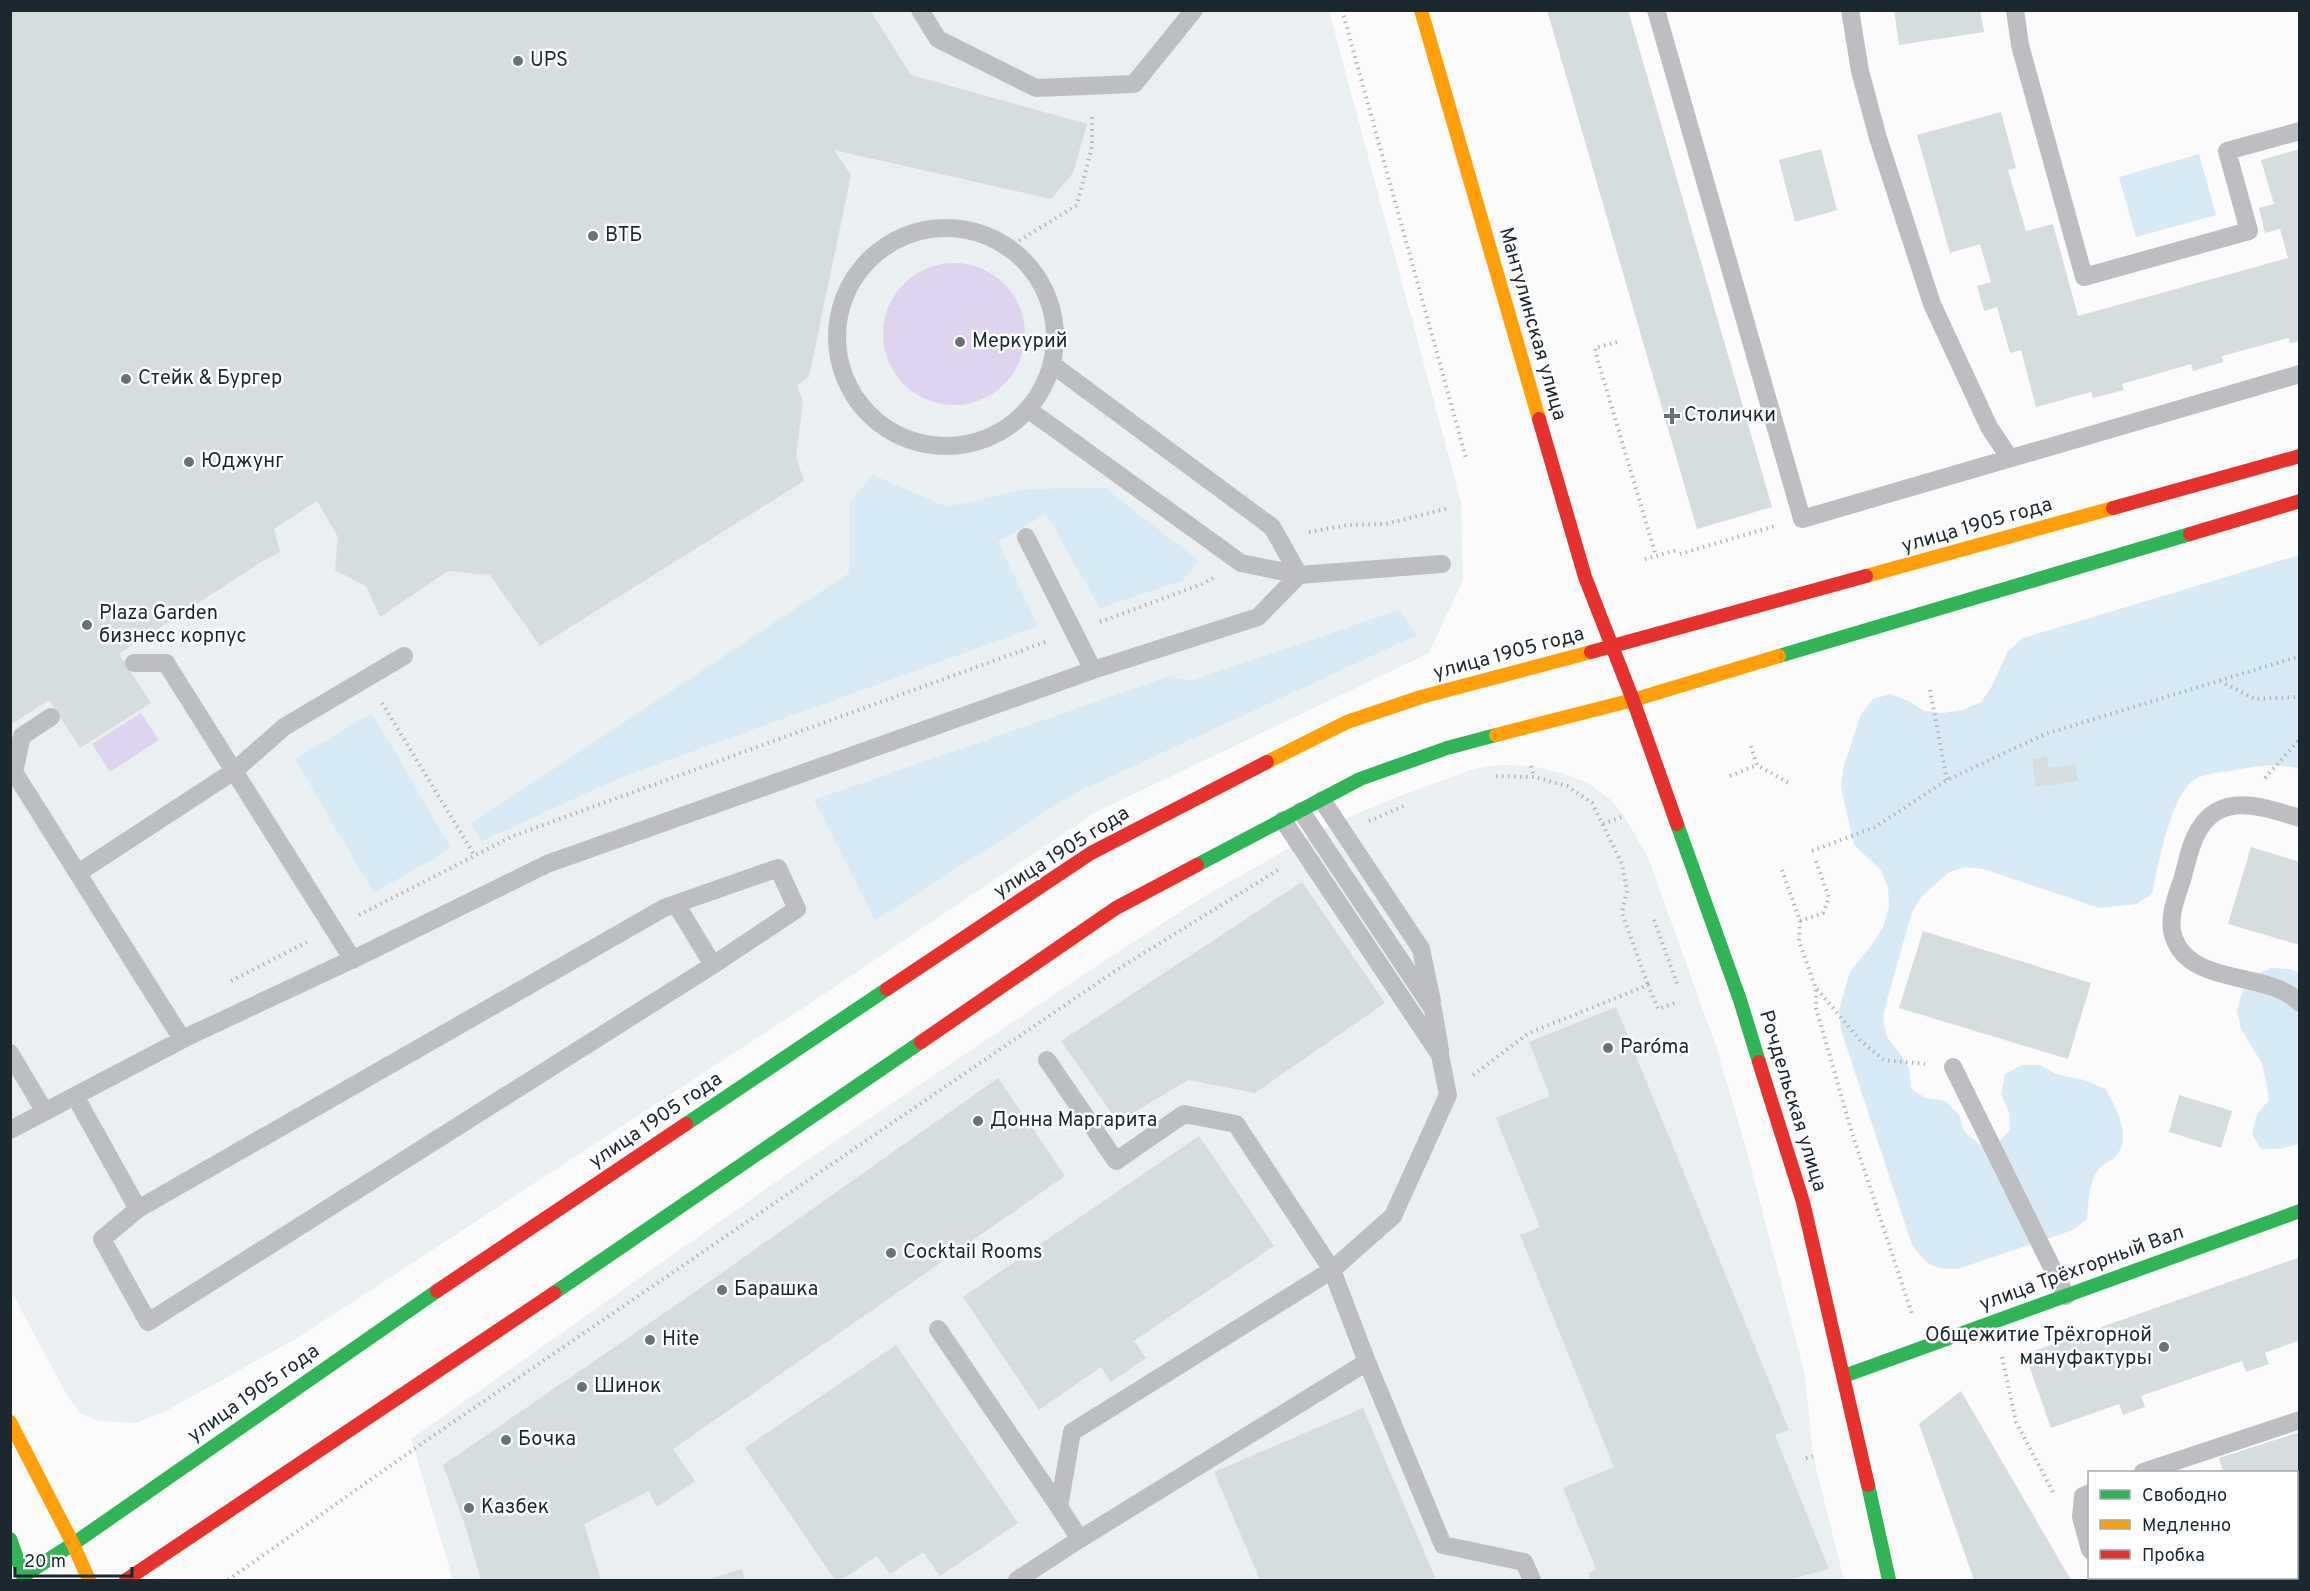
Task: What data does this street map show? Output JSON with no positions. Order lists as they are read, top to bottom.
{
  "streets": {
    "main road": [
      "Мантулинская улица",
      "улица 1905 года",
      "Рочдельская улица",
      "улица Трёхгорный Вал"
    ]
  },
  "crossings": [
    ["Мантулинская улица", "улица 1905 года"],
    ["Мантулинская улица", "Рочдельская улица"],
    ["улица 1905 года", "Рочдельская улица"],
    ["Рочдельская улица", "улица Трёхгорный Вал"]
  ],
  "places": {
    "other": [
      "UPS",
      "ВТБ",
      "Меркурий",
      "Стейк & Бургер",
      "Юджунг",
      "Plaza Garden бизнесс корпус",
      "Paróma",
      "Донна Маргарита",
      "Cocktail Rooms",
      "Барашка",
      "Hite",
      "Общежитие Трёхгорной мануфактуры",
      "Шинок",
      "Бочка",
      "Казбек"
    ],
    "health": ["Столички"]
  },
  "legend": ["Свободно", "Медленно", "Пробка"],
  "scale_bar": "20 m"
}
